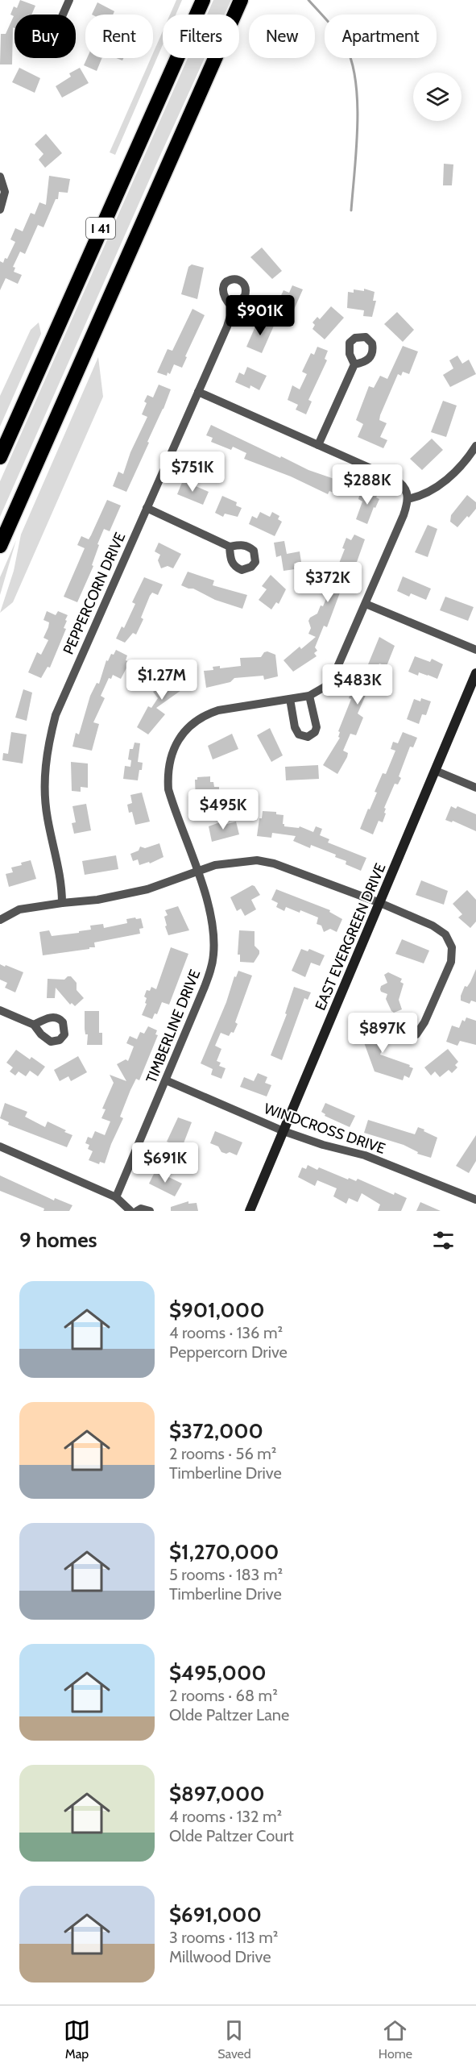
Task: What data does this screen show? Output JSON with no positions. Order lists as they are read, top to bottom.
{
  "streets": {
    "highway": ["I 41"],
    "street": [
      "PEPPERCORN DRIVE",
      "EAST EVERGREEN DRIVE",
      "TIMBERLINE DRIVE",
      "WINDCROSS DRIVE"
    ]
  },
  "crossings": [
    ["EAST EVERGREEN DRIVE", "WINDCROSS DRIVE"],
    ["TIMBERLINE DRIVE", "WINDCROSS DRIVE"]
  ],
  "page": {
    "chip": [
      "Buy",
      "Rent",
      "Filters",
      "New",
      "Apartment"
    ],
    "price": [
      "$901K",
      "$751K",
      "$288K",
      "$372K",
      "$1.27M",
      "$483K",
      "$495K",
      "$897K",
      "$691K"
    ],
    "heading": "9 homes",
    "list": [
      {
        "name": "$901,000",
        "note": "4 rooms · 136 m² · Peppercorn Drive"
      },
      {
        "name": "$372,000",
        "note": "2 rooms · 56 m² · Timberline Drive"
      },
      {
        "name": "$1,270,000",
        "note": "5 rooms · 183 m² · Timberline Drive"
      },
      {
        "name": "$495,000",
        "note": "2 rooms · 68 m² · Olde Paltzer Lane"
      },
      {
        "name": "$897,000",
        "note": "4 rooms · 132 m² · Olde Paltzer Court"
      },
      {
        "name": "$691,000",
        "note": "3 rooms · 113 m² · Millwood Drive"
      }
    ],
    "tabs": ["Map", "Saved", "Home"]
  }
}
